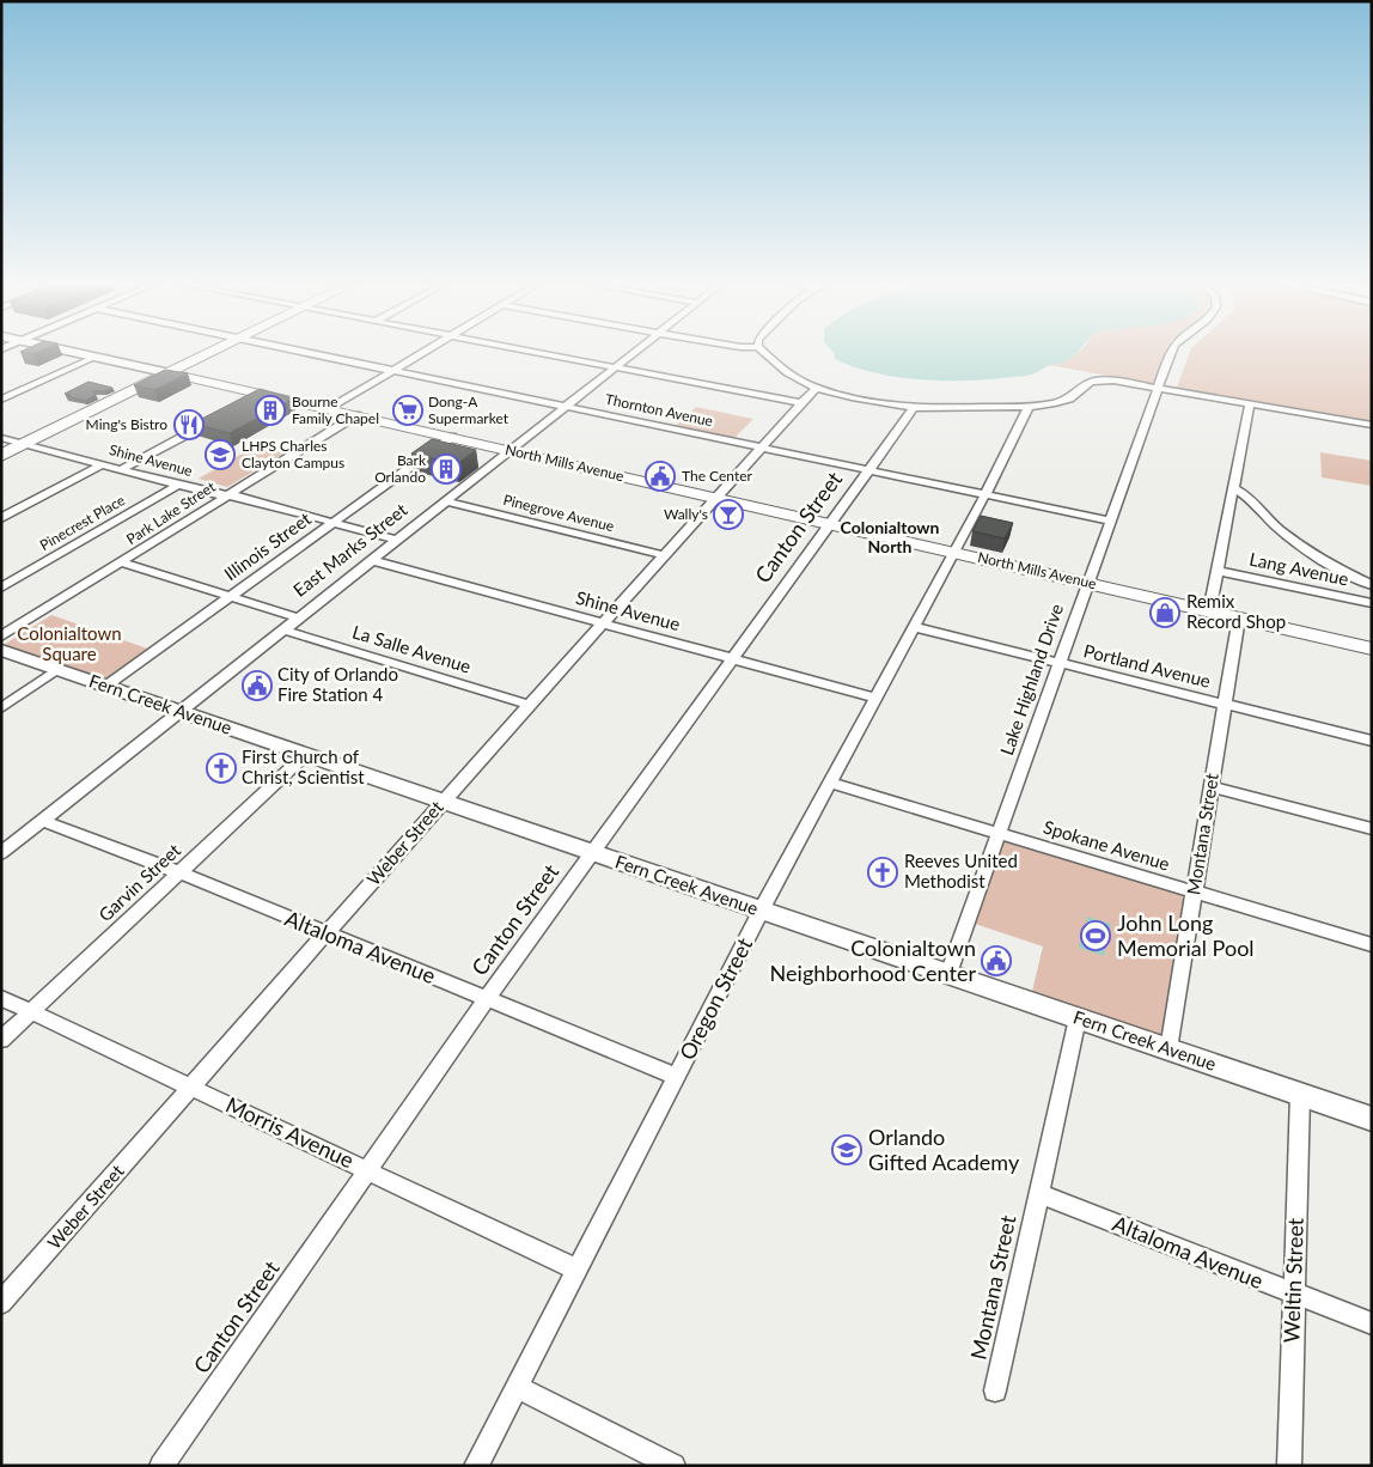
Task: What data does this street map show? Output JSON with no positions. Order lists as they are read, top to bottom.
{
  "streets": {
    "main road": ["North Mills Avenue"],
    "street": [
      "Thornton Avenue",
      "Shine Avenue",
      "Park Lake Street",
      "Pinegrove Avenue",
      "Pinecrest Place",
      "Canton Street",
      "Illinois Street",
      "East Marks Street",
      "Lang Avenue",
      "La Salle Avenue",
      "Portland Avenue",
      "Lake Highland Drive",
      "Fern Creek Avenue",
      "Montana Street",
      "Weber Street",
      "Spokane Avenue",
      "Garvin Street",
      "Altaloma Avenue",
      "Oregon Street",
      "Morris Avenue",
      "Weltin Street"
    ]
  },
  "crossings": [
    ["Thornton Avenue", "Canton Street"],
    ["Thornton Avenue", "East Marks Street"],
    ["Thornton Avenue", "Lake Highland Drive"],
    ["Thornton Avenue", "Weber Street"],
    ["Thornton Avenue", "Oregon Street"],
    ["Shine Avenue", "Park Lake Street"],
    ["Shine Avenue", "Pinecrest Place"],
    ["Shine Avenue", "Canton Street"],
    ["Shine Avenue", "Illinois Street"],
    ["Shine Avenue", "East Marks Street"],
    ["Shine Avenue", "Weber Street"],
    ["Shine Avenue", "Oregon Street"],
    ["North Mills Avenue", "Park Lake Street"],
    ["North Mills Avenue", "Canton Street"],
    ["North Mills Avenue", "Illinois Street"],
    ["North Mills Avenue", "East Marks Street"],
    ["North Mills Avenue", "Lake Highland Drive"],
    ["North Mills Avenue", "Montana Street"],
    ["North Mills Avenue", "Weber Street"],
    ["North Mills Avenue", "Oregon Street"],
    ["Pinegrove Avenue", "East Marks Street"],
    ["Pinegrove Avenue", "Weber Street"],
    ["Canton Street", "Fern Creek Avenue"],
    ["Canton Street", "Altaloma Avenue"],
    ["Canton Street", "Morris Avenue"],
    ["Illinois Street", "Fern Creek Avenue"],
    ["East Marks Street", "La Salle Avenue"],
    ["East Marks Street", "Fern Creek Avenue"],
    ["East Marks Street", "Altaloma Avenue"],
    ["La Salle Avenue", "Weber Street"],
    ["Portland Avenue", "Lake Highland Drive"],
    ["Portland Avenue", "Montana Street"],
    ["Portland Avenue", "Oregon Street"],
    ["Lake Highland Drive", "Fern Creek Avenue"],
    ["Lake Highland Drive", "Spokane Avenue"],
    ["Fern Creek Avenue", "Montana Street"],
    ["Fern Creek Avenue", "Weber Street"],
    ["Fern Creek Avenue", "Garvin Street"],
    ["Fern Creek Avenue", "Oregon Street"],
    ["Fern Creek Avenue", "Weltin Street"],
    ["Montana Street", "Spokane Avenue"],
    ["Montana Street", "Altaloma Avenue"],
    ["Weber Street", "Altaloma Avenue"],
    ["Weber Street", "Morris Avenue"],
    ["Spokane Avenue", "Oregon Street"],
    ["Garvin Street", "Altaloma Avenue"],
    ["Garvin Street", "Morris Avenue"],
    ["Altaloma Avenue", "Oregon Street"],
    ["Altaloma Avenue", "Weltin Street"],
    ["Oregon Street", "Morris Avenue"]
  ],
  "districts": ["Colonialtown North"],
  "parks": ["Colonialtown Square"],
  "places": {
    "building": ["Bourne Family Chapel", "Bark Orlando"],
    "supermarket": ["Dong-A Supermarket"],
    "restaurant": ["Ming's Bistro"],
    "school or university": ["LHPS Charles Clayton Campus", "Orlando Gifted Academy"],
    "public building": ["The Center", "City of Orlando Fire Station 4", "Colonialtown Neighborhood Center"],
    "bar": ["Wally's"],
    "shop": ["Remix Record Shop"],
    "church": ["First Church of Christ, Scientist", "Reeves United Methodist"],
    "sports": ["John Long Memorial Pool"]
  }
}
